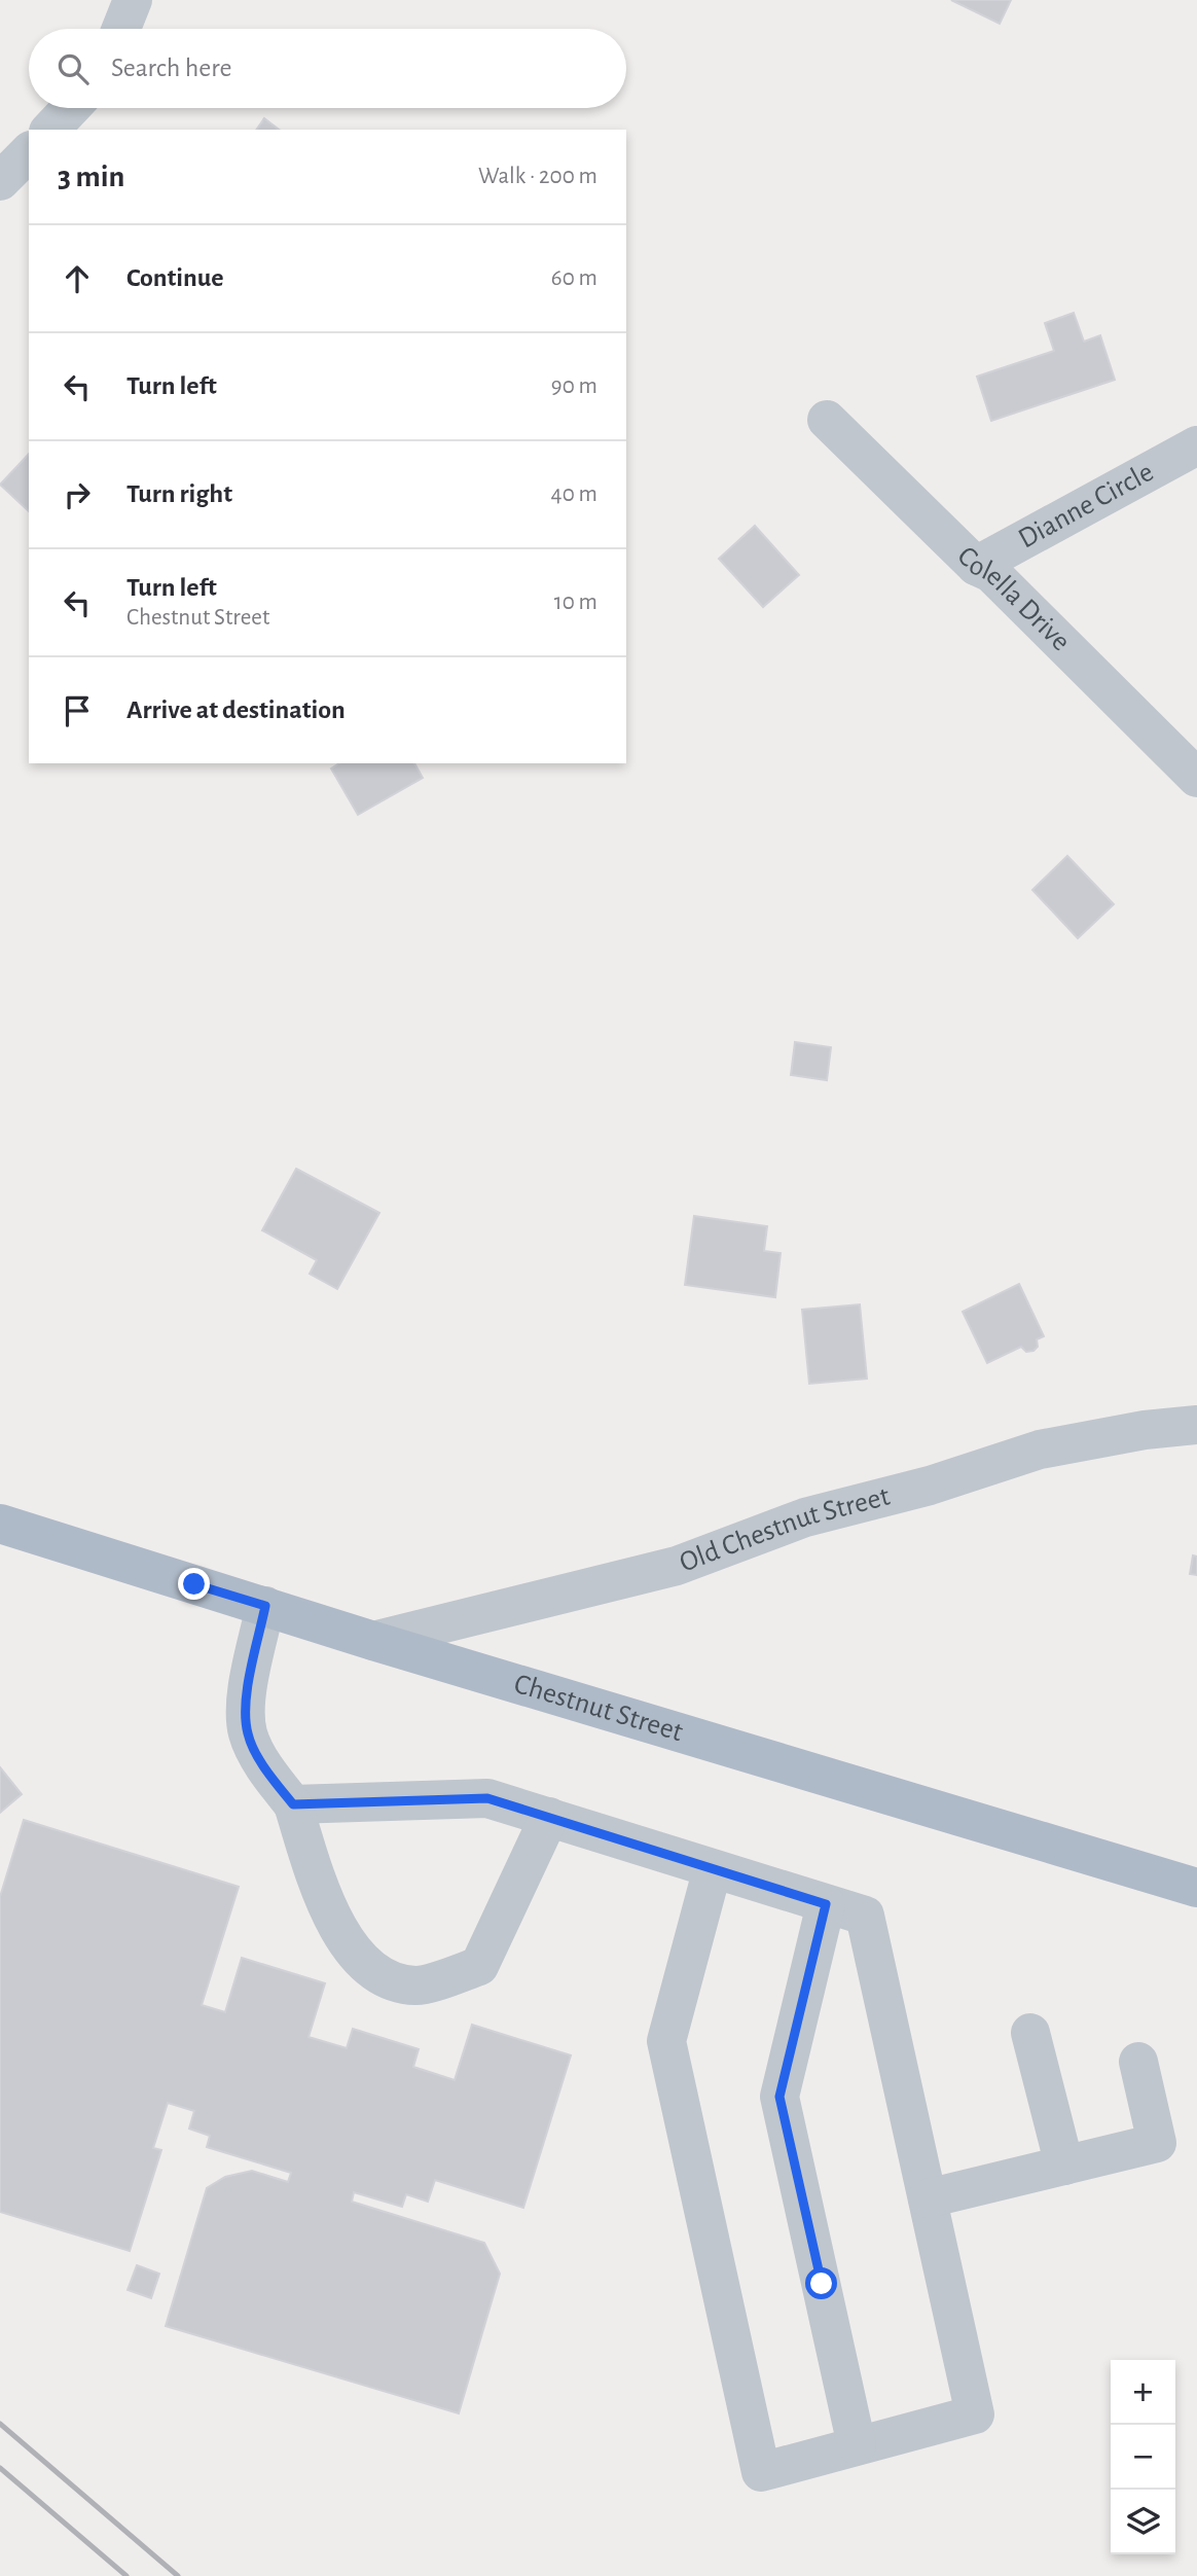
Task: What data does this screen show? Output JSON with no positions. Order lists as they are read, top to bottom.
{
  "streets": {
    "main road": ["Chestnut Street"],
    "street": ["Dianne Circle", "Colella Drive", "Old Chestnut Street"]
  },
  "crossings": [
    ["Dianne Circle", "Colella Drive"],
    ["Old Chestnut Street", "Chestnut Street"]
  ],
  "page": {
    "search": "Search here",
    "heading": ["3 min", "Walk · 200 m"],
    "list": [
      ["Continue", "60 m"],
      ["Turn left", "90 m"],
      ["Turn right", "40 m"],
      ["Turn left", "Chestnut Street", "10 m"],
      "Arrive at destination"
    ],
    "map_buttons": ["+", "−"]
  }
}
